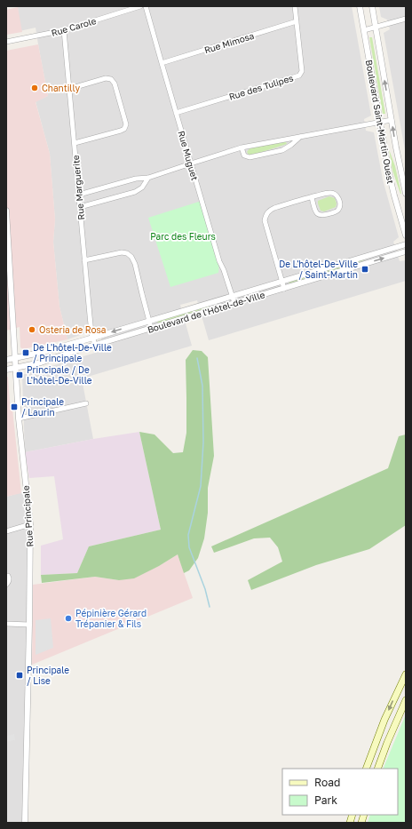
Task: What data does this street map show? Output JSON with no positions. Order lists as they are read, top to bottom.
{
  "streets": {
    "street": [
      "Rue Carole",
      "Rue Mimosa",
      "Rue des Tulipes",
      "Boulevard Saint-Martin Ouest",
      "Rue Muguet",
      "Rue Marguerite",
      "Boulevard de l'Hôtel-de-Ville",
      "Rue Principale"
    ]
  },
  "crossings": [
    ["Rue Carole", "Rue Marguerite"],
    ["Rue Mimosa", "Rue des Tulipes"],
    ["Rue Mimosa", "Rue Muguet"],
    ["Rue des Tulipes", "Rue Muguet"],
    ["Rue Muguet", "Boulevard de l'Hôtel-de-Ville"],
    ["Rue Marguerite", "Boulevard de l'Hôtel-de-Ville"],
    ["Boulevard de l'Hôtel-de-Ville", "Rue Principale"]
  ],
  "parks": ["Parc des Fleurs"],
  "places": {
    "other": ["Chantilly", "Osteria de Rosa", "Pépinière Gérard Trépanier & Fils"],
    "transit": [
      "De L'hôtel-De-Ville / Saint-Martin",
      "De L'hôtel-De-Ville / Principale",
      "Principale / De L'hôtel-De-Ville",
      "Principale / Laurin",
      "Principale / Lise"
    ]
  },
  "legend": ["Road", "Park"]
}
